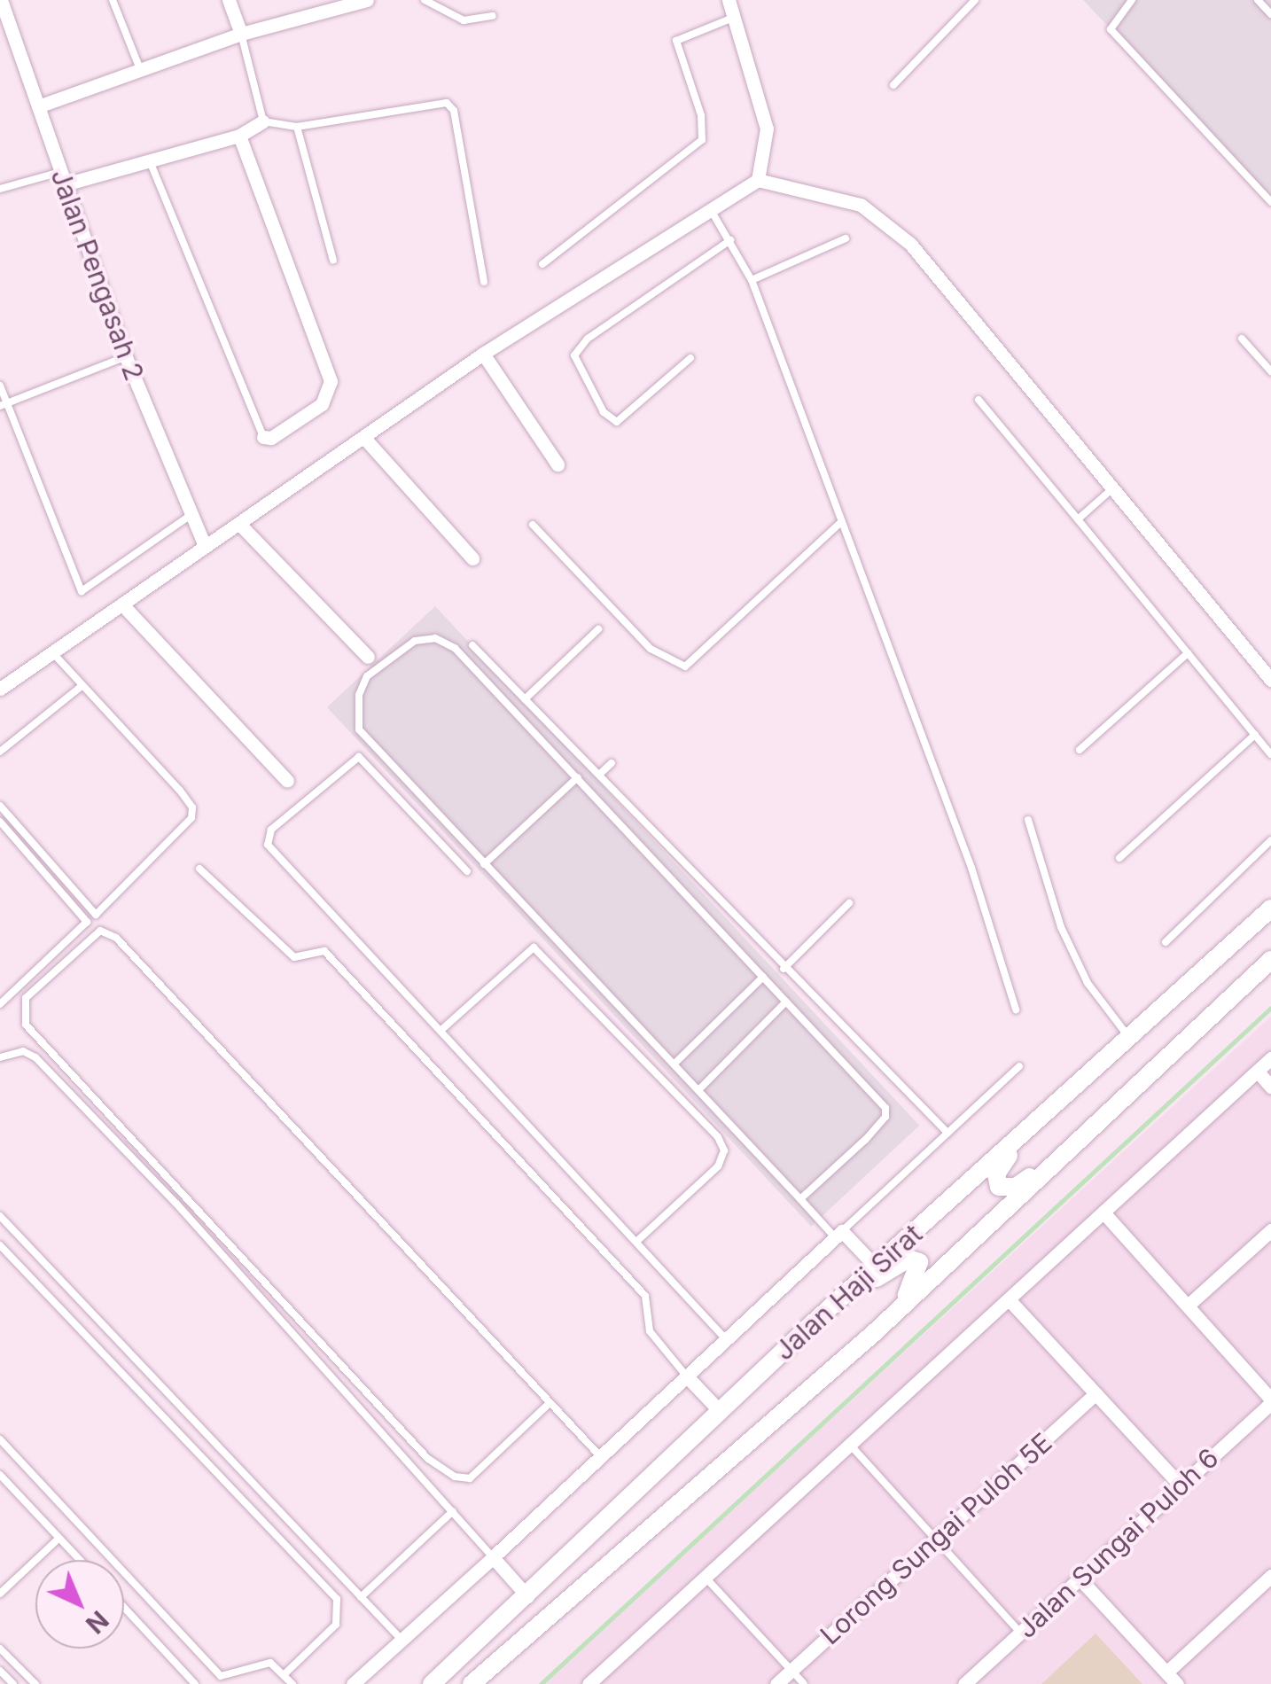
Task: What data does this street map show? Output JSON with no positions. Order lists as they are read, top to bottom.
{
  "streets": {
    "main road": ["Jalan Haji Sirat"],
    "street": ["Jalan Pengasah 2", "Lorong Sungai Puloh 5E", "Jalan Sungai Puloh 6"]
  },
  "north": "bottom right"
}
